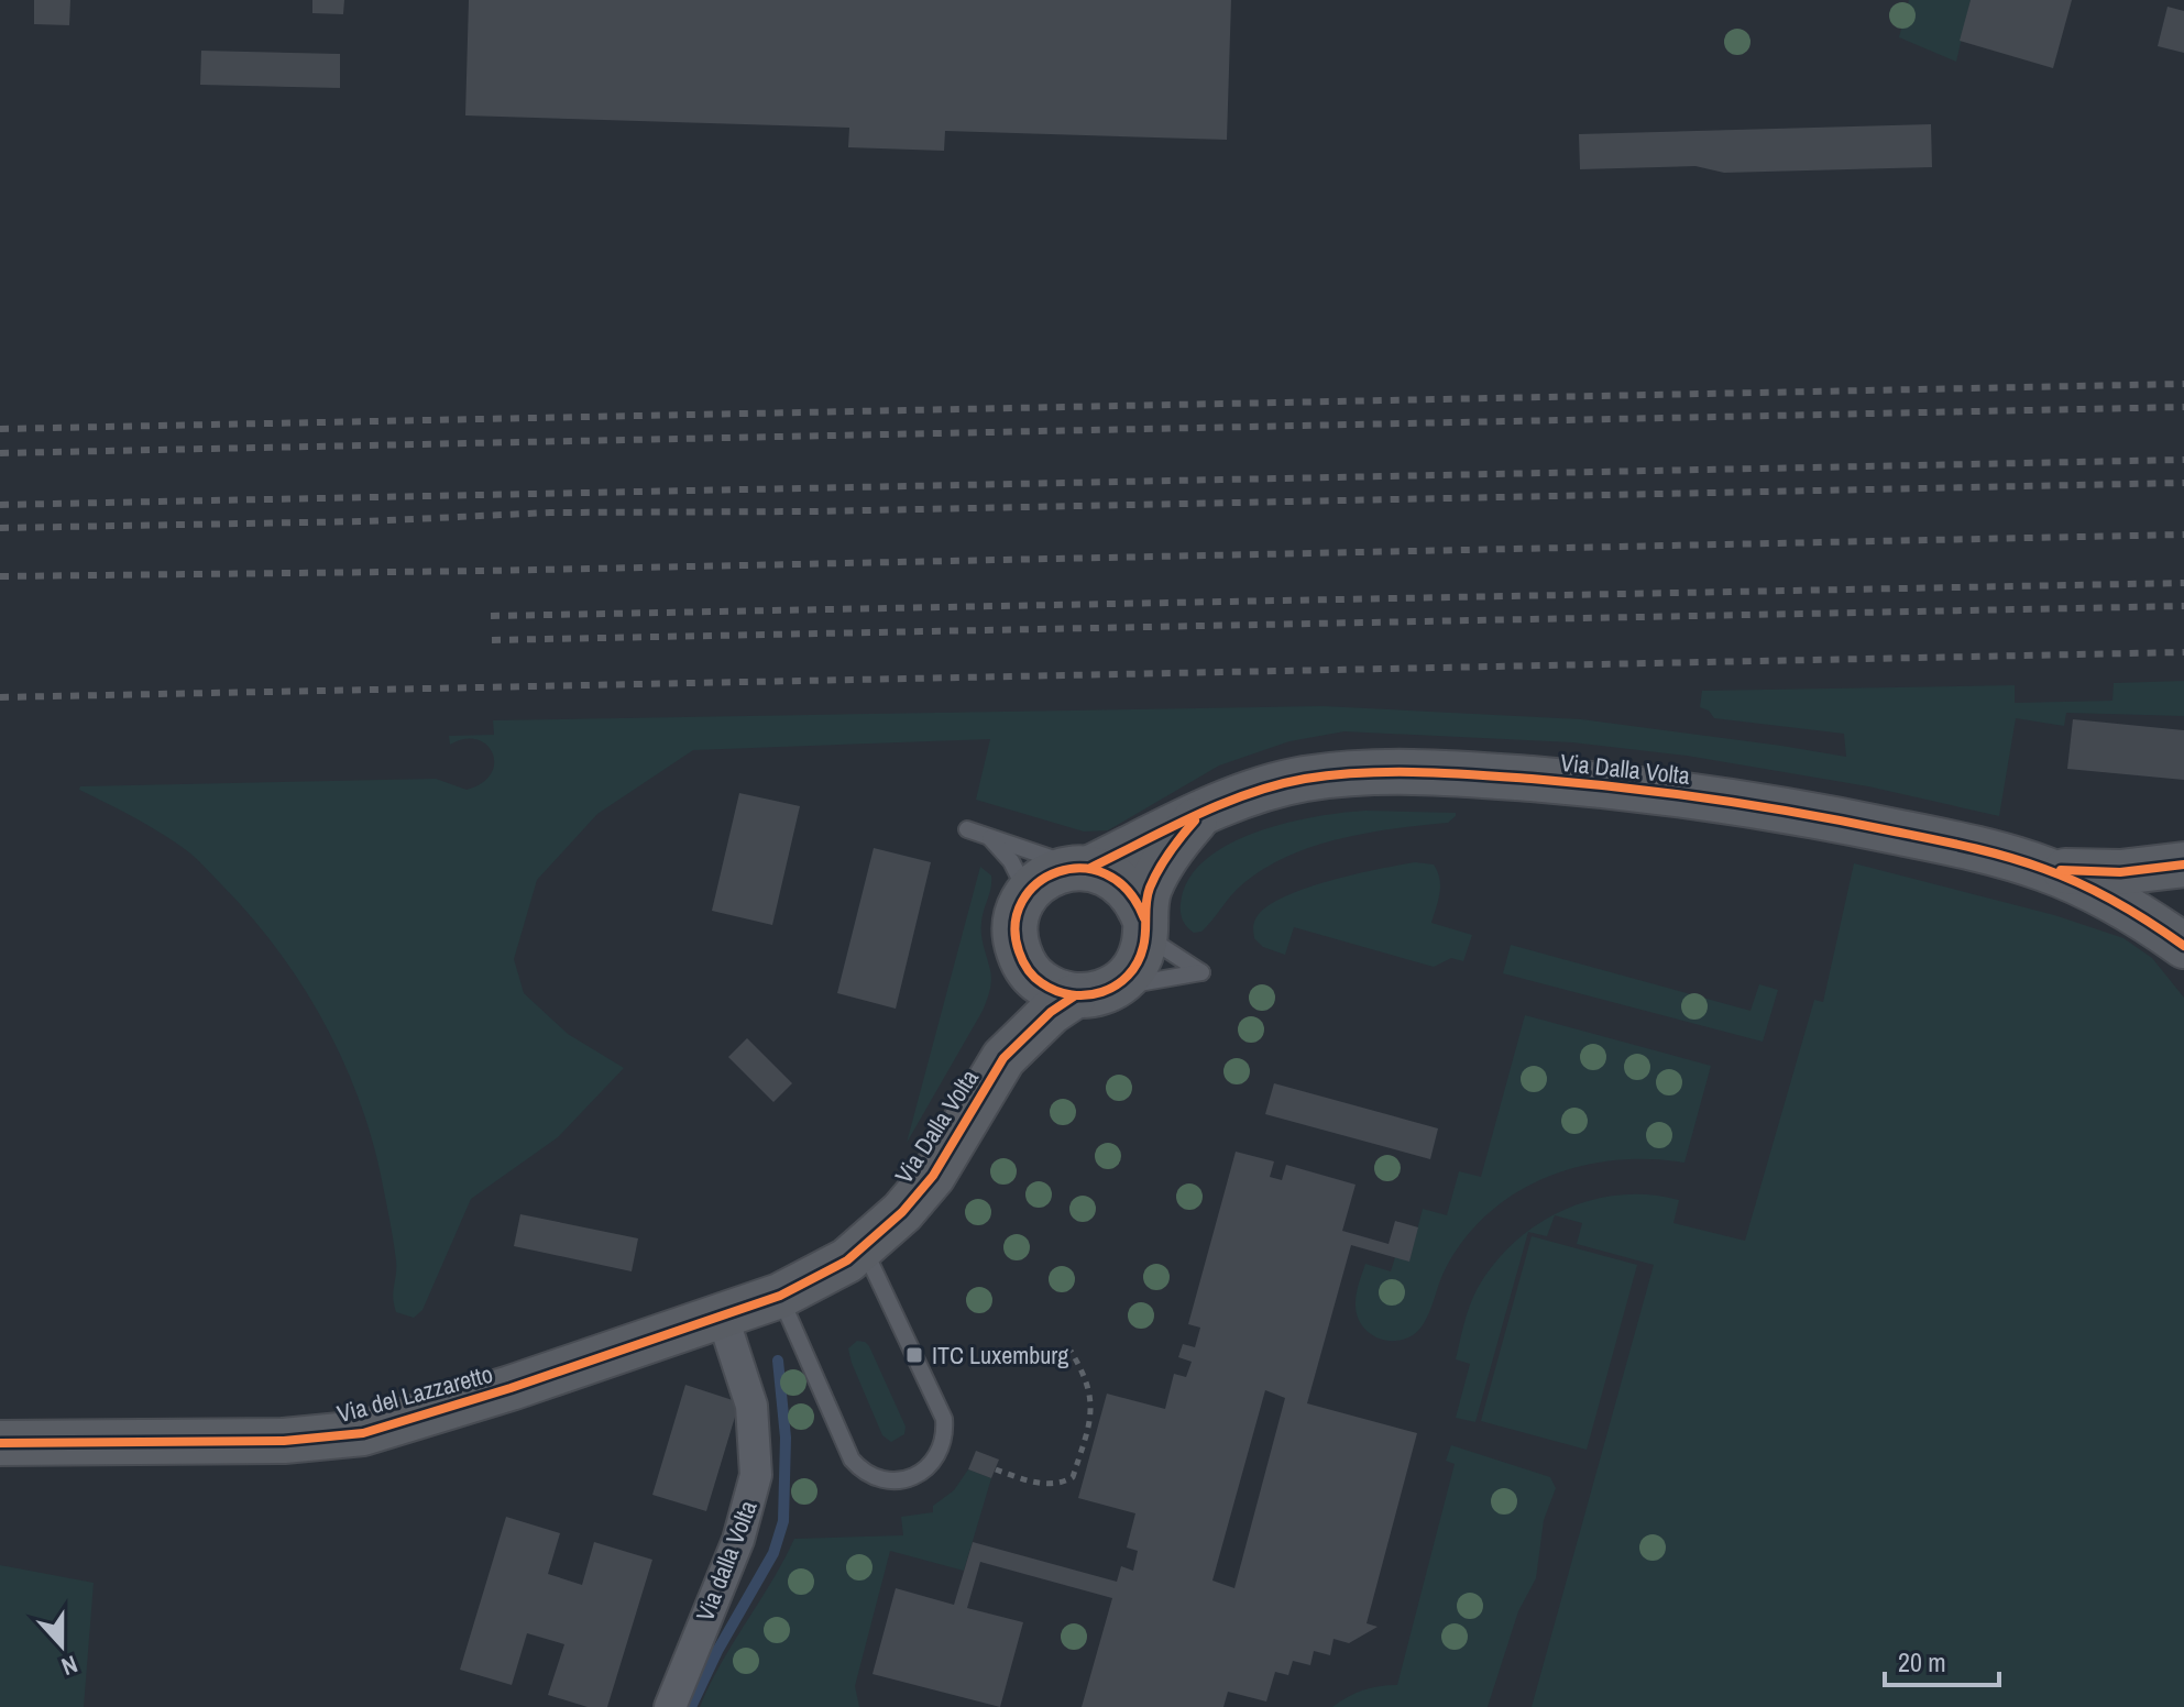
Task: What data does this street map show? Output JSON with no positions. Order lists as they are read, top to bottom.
{
  "streets": {
    "street": ["Via Dalla Volta", "Via del Lazzaretto", "Via dalla Volta"]
  },
  "crossings": [
    ["Via del Lazzaretto", "Via dalla Volta"]
  ],
  "places": {
    "transit": ["ITC Luxemburg"]
  },
  "scale_bar": "20 m",
  "north": "bottom"
}
